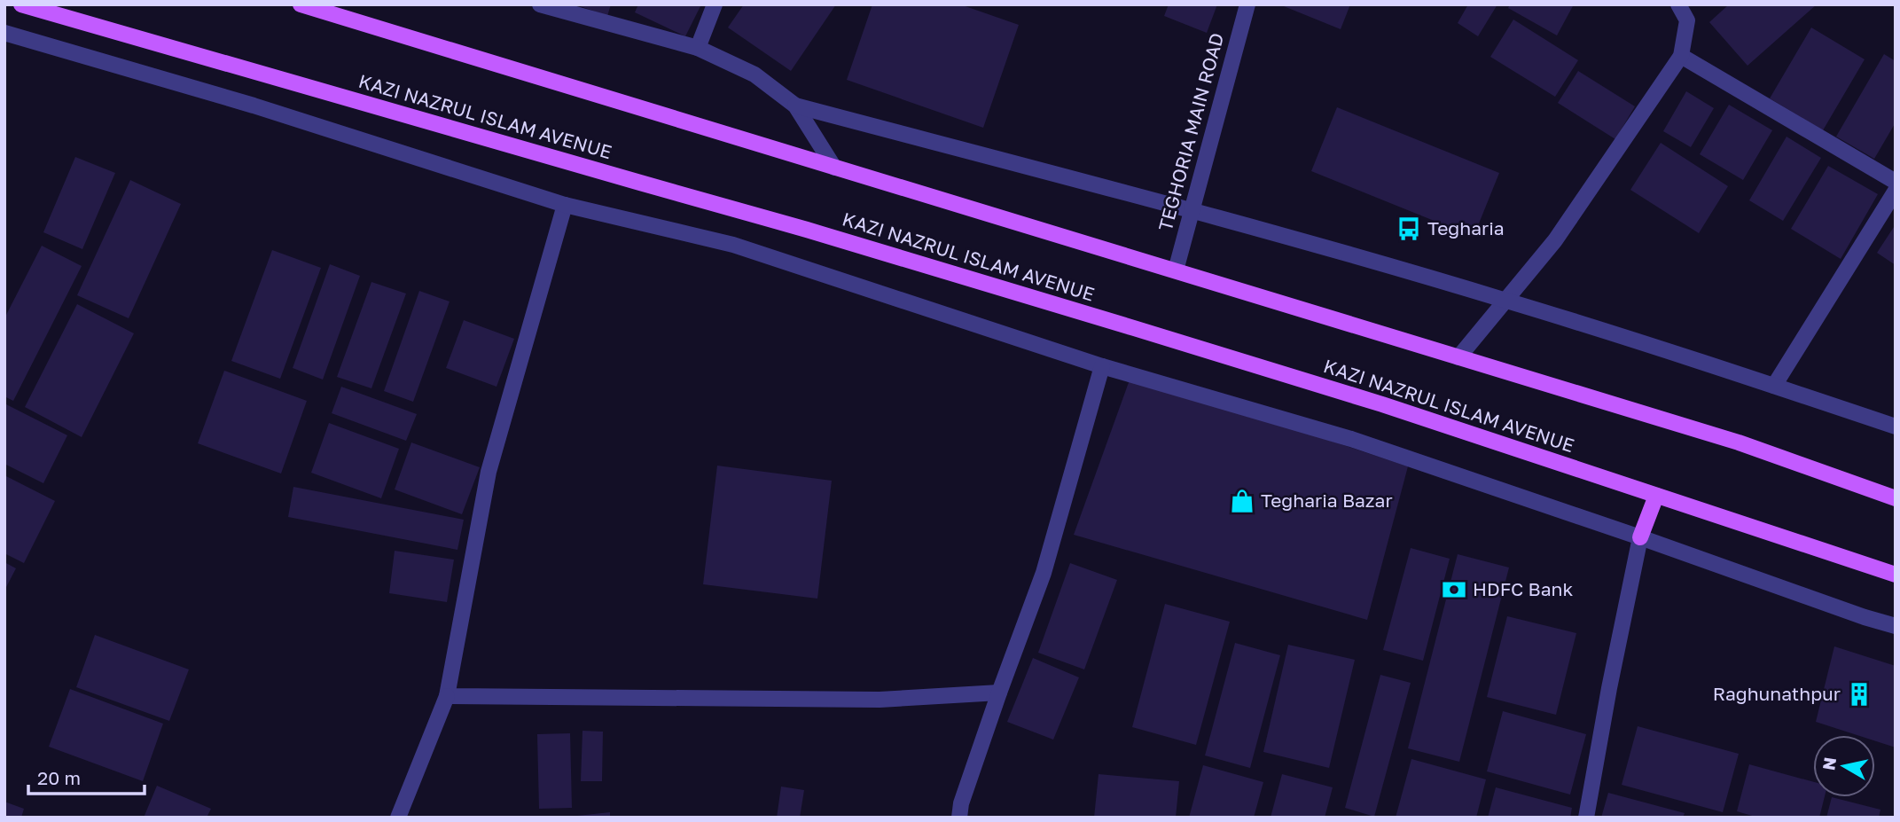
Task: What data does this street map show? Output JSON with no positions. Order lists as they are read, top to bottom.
{
  "streets": {
    "main road": ["KAZI NAZRUL ISLAM AVENUE"],
    "street": ["TEGHORIA MAIN ROAD"]
  },
  "places": {
    "bus stop": ["Tegharia"],
    "shop": ["Tegharia Bazar"],
    "bank": ["HDFC Bank"],
    "building": ["Raghunathpur"]
  },
  "scale_bar": "20 m",
  "north": "left"
}
